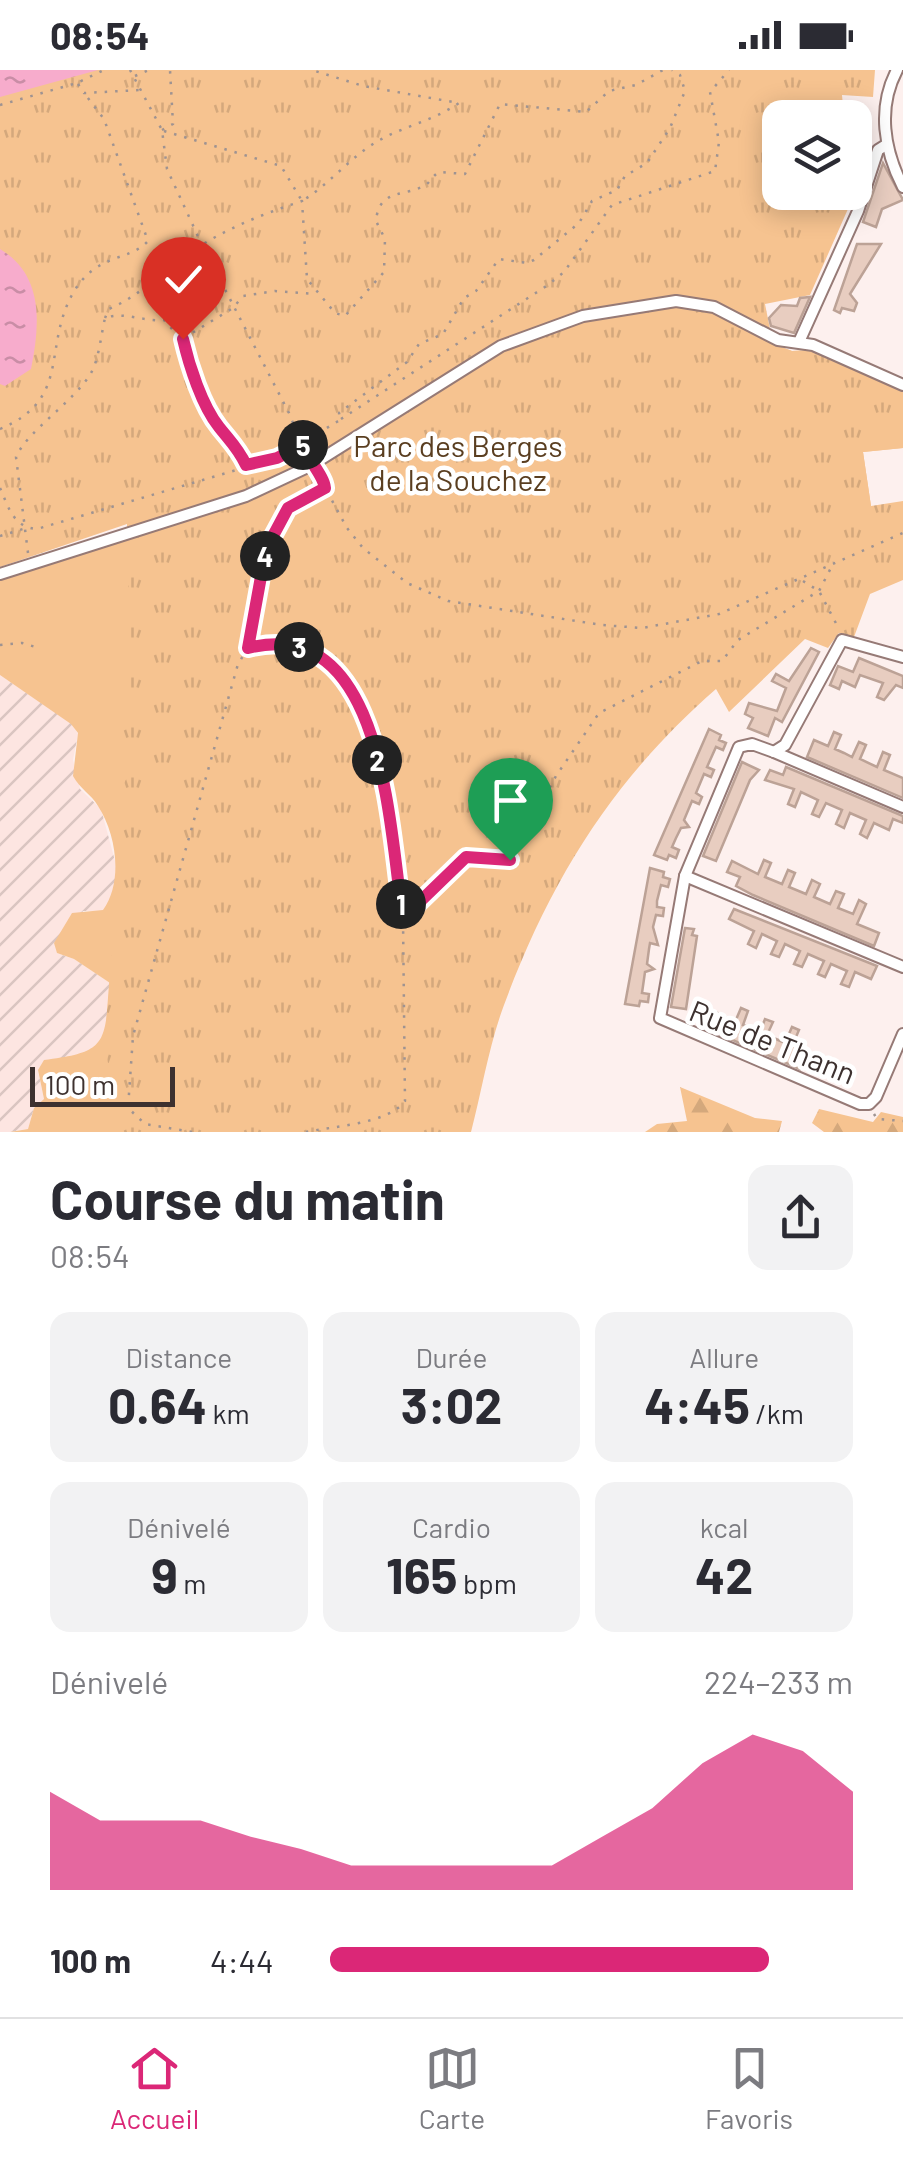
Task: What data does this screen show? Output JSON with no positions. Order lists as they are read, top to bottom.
{
  "streets": {
    "street": ["Rue de Thann"]
  },
  "parks": ["Parc des Berges de la Souchez"],
  "scale_bar": "100 m",
  "page": {
    "status": "08:54",
    "pins": [
      "5",
      "4",
      "3",
      "2",
      "1"
    ],
    "scale": "100 m",
    "heading": ["Course du matin", "08:54"],
    "stats": [
      ["Distance", "0.64 km"],
      ["Durée", "3:02"],
      ["Allure", "4:45 /km"],
      ["Dénivelé", "9 m"],
      ["Cardio", "165 bpm"],
      ["kcal", "42"]
    ],
    "chart": ["Dénivelé", "224–233 m"],
    "list": [
      {
        "name": "100 m",
        "note": "4:44"
      }
    ],
    "tabs": ["Accueil", "Carte", "Favoris"]
  }
}
